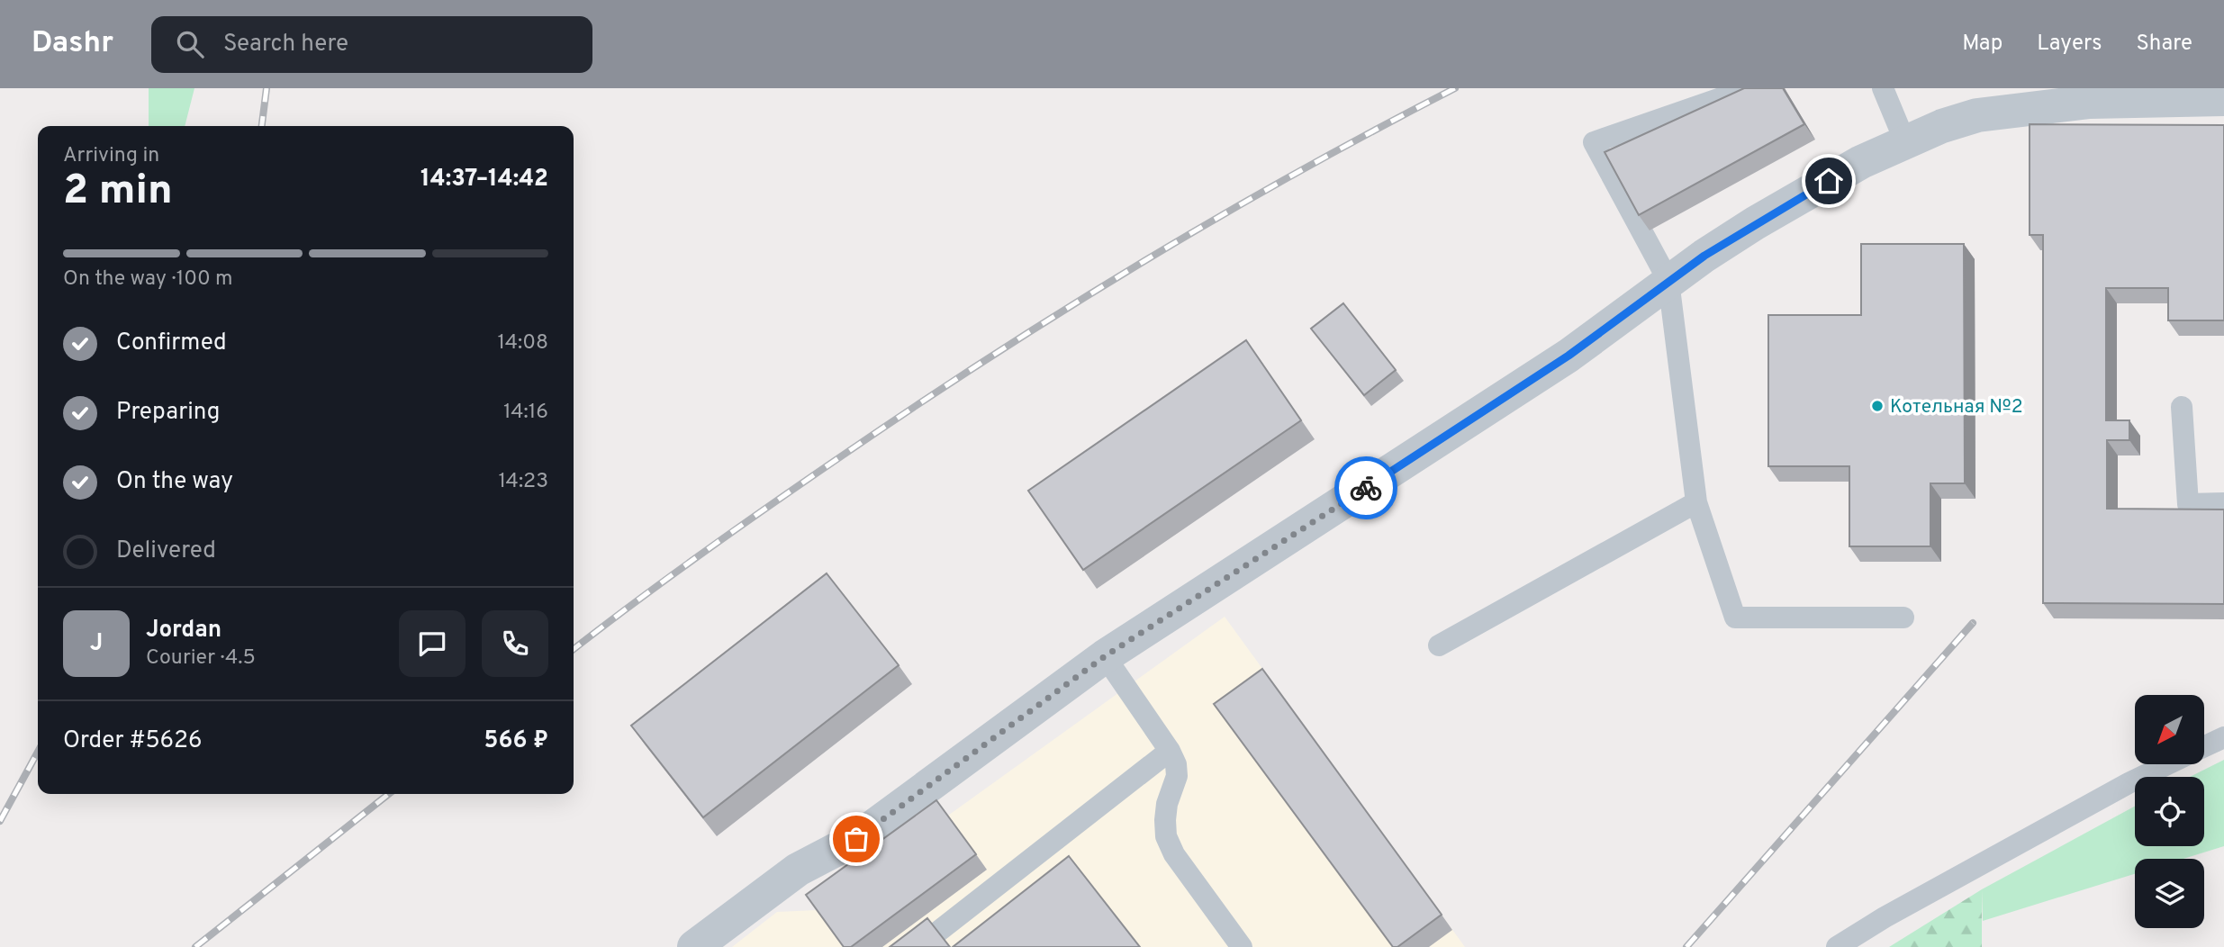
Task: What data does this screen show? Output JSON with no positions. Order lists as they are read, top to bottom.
{
  "places": ["Котельная №2"],
  "north": "bottom left",
  "page": {
    "header": "Dashr",
    "search": "Search here",
    "nav": ["Map", "Layers", "Share"],
    "heading": ["2 min", "Arriving in", "14:37–14:42"],
    "panel": [
      "Jordan",
      "Courier · 4.5",
      "Order #5626",
      "566 ₽"
    ],
    "bar": "On the way · 100 m",
    "list": [
      ["Confirmed", "14:08"],
      ["Preparing", "14:16"],
      ["On the way", "14:23"],
      "Delivered"
    ],
    "round": "J"
  }
}
